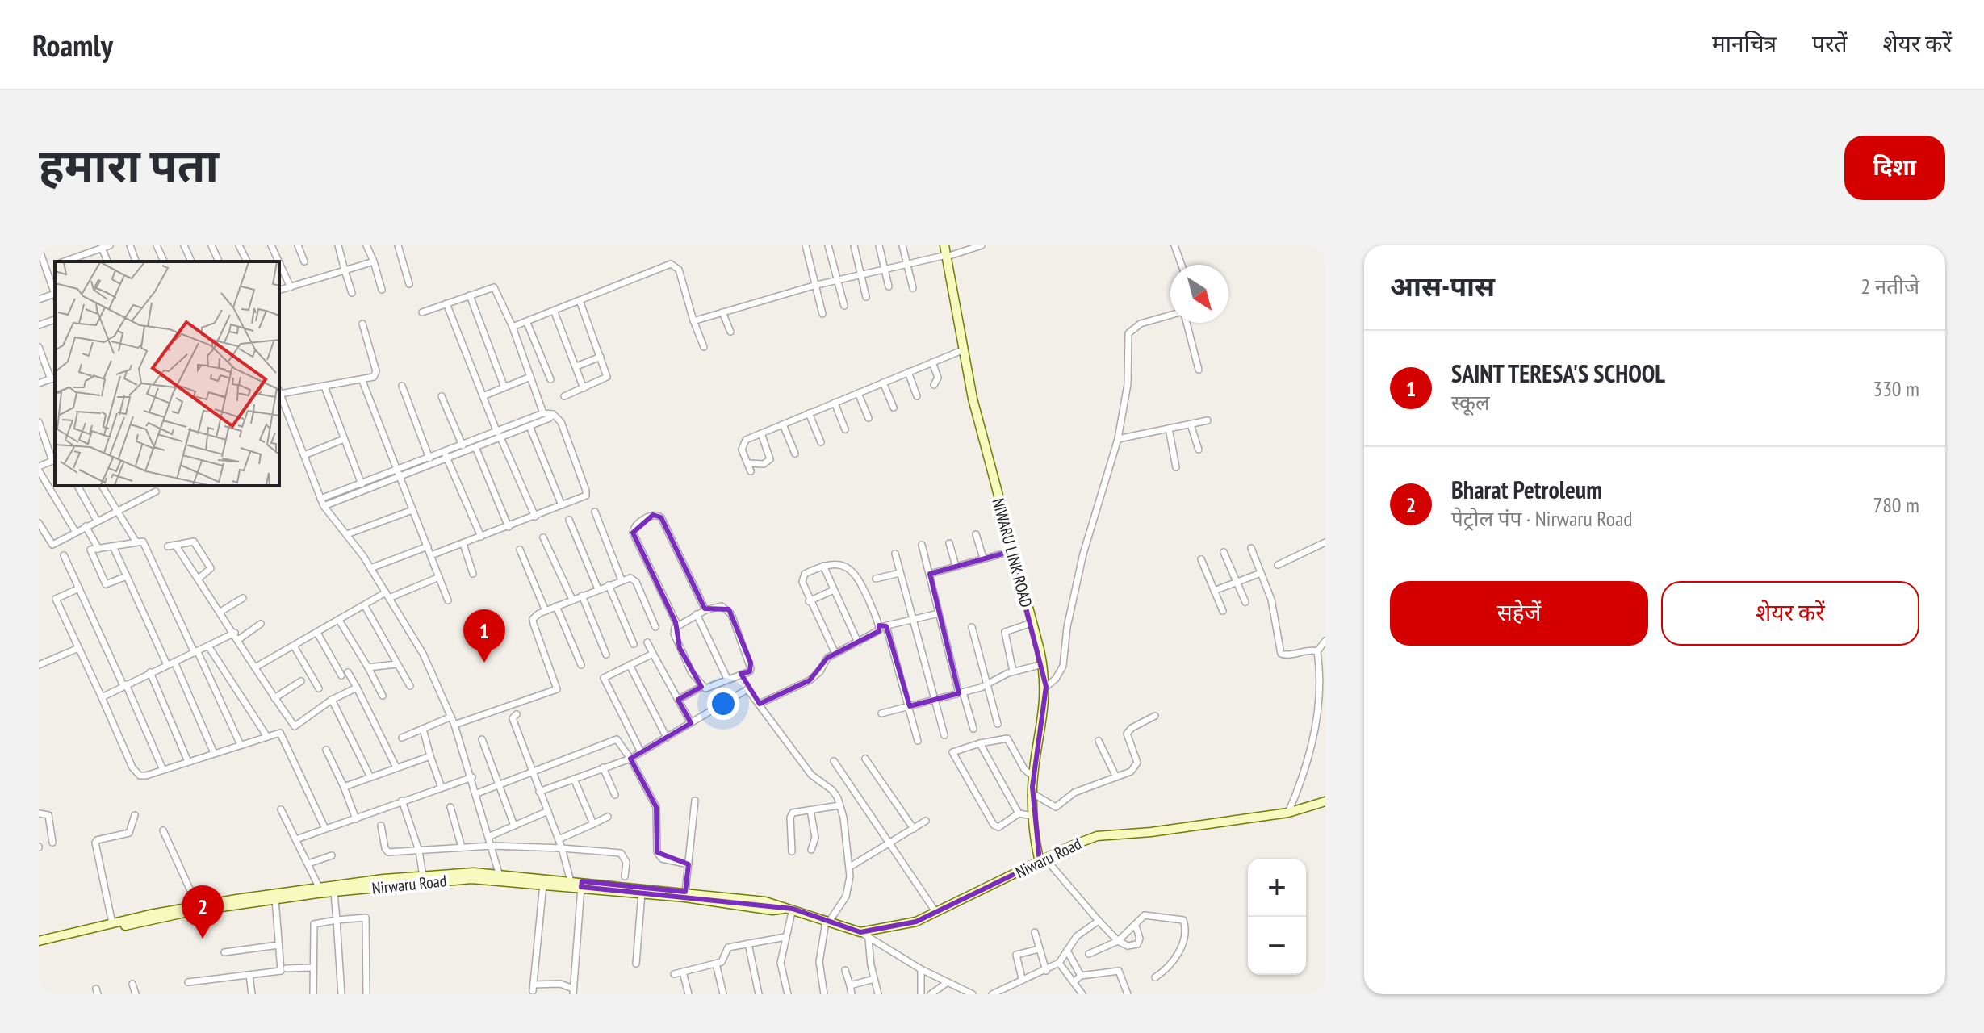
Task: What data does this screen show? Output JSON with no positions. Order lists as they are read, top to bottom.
{
  "streets": {
    "street": ["NIWARU LINK ROAD", "Niwaru Road", "Nirwaru Road"]
  },
  "crossings": [
    ["NIWARU LINK ROAD", "Niwaru Road"]
  ],
  "north": "bottom right",
  "page": {
    "header": "Roamly",
    "nav": ["मानचित्र", "परतें", "शेयर करें"],
    "title": "हमारा पता",
    "buttons": [
      "दिशा",
      ["सहेजें", "शेयर करें"]
    ],
    "heading": ["आस-पास", "2 नतीजे"],
    "list": [
      {
        "mark": "1",
        "name": "SAINT TERESA'S SCHOOL",
        "note": "स्कूल",
        "value": "330 m"
      },
      {
        "mark": "2",
        "name": "Bharat Petroleum",
        "note": "पेट्रोल पंप · Nirwaru Road",
        "value": "780 m"
      }
    ],
    "pins": ["1", "2"],
    "map_buttons": ["+", "−"]
  }
}
